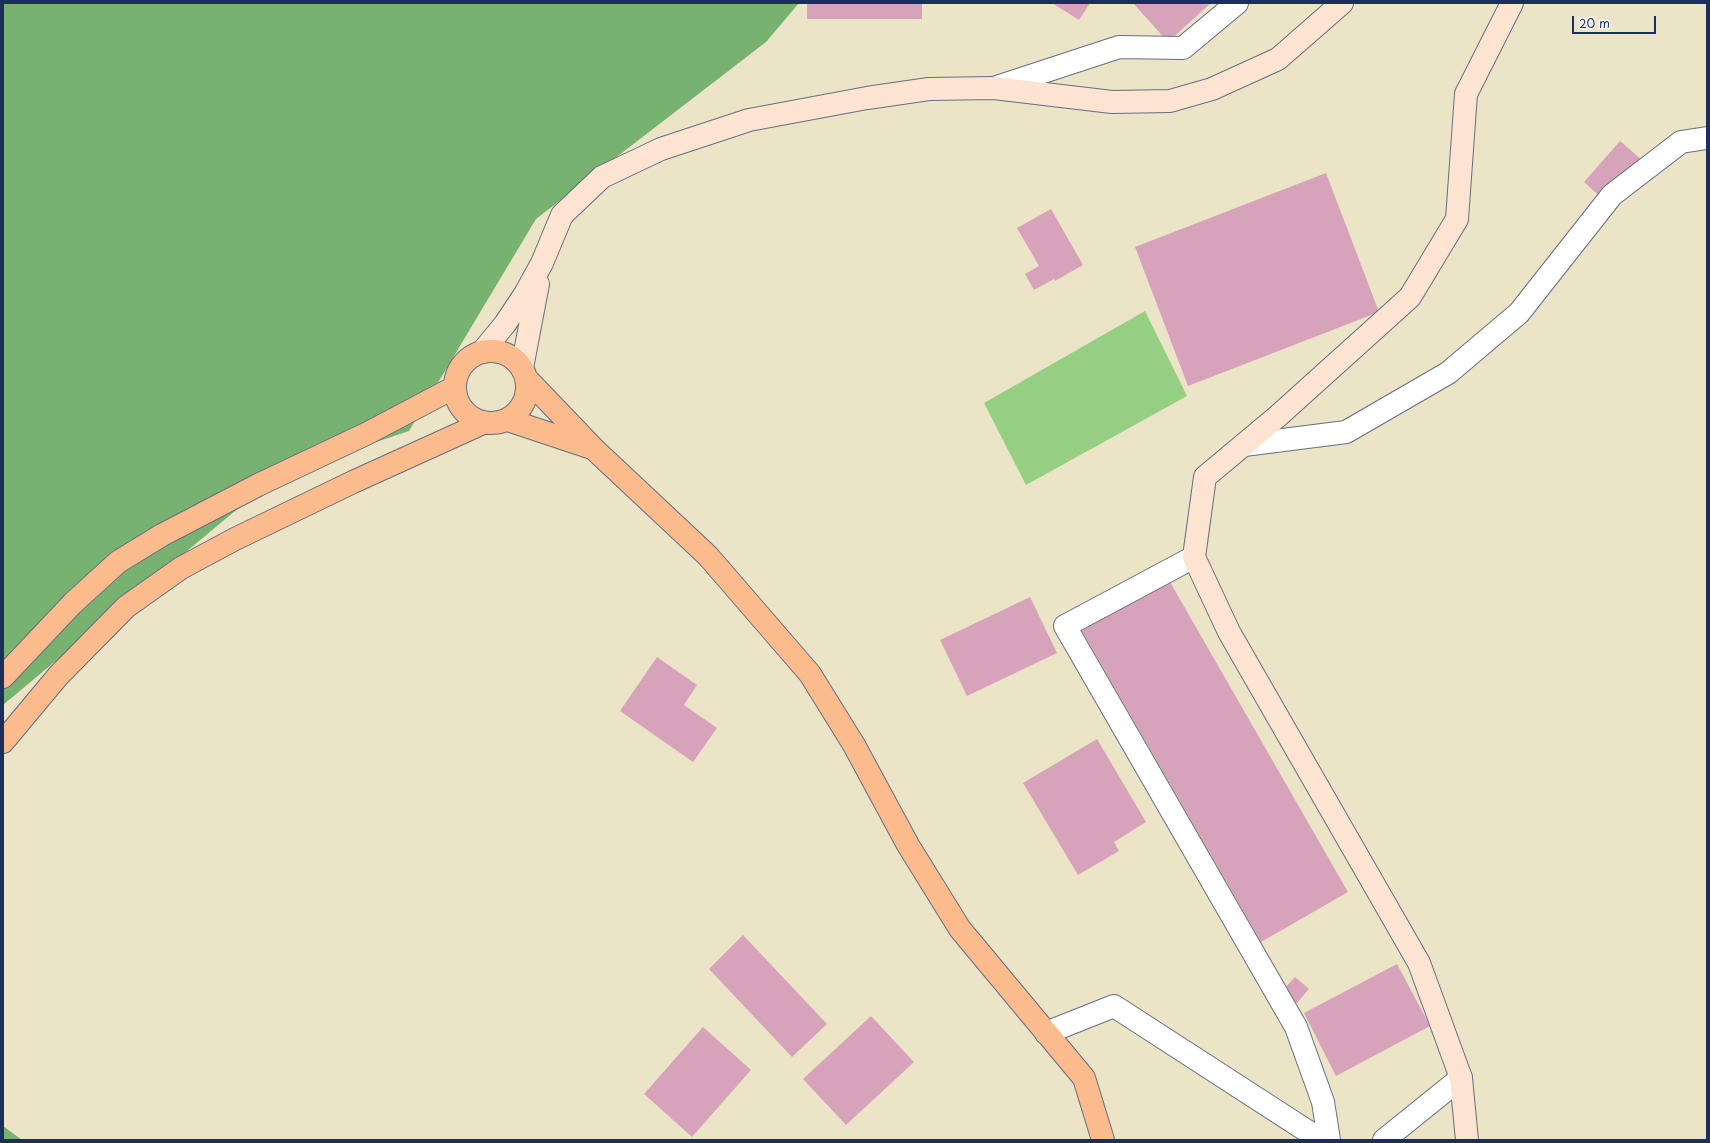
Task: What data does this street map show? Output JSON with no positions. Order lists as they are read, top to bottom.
{
  "scale_bar": "20 m"
}
